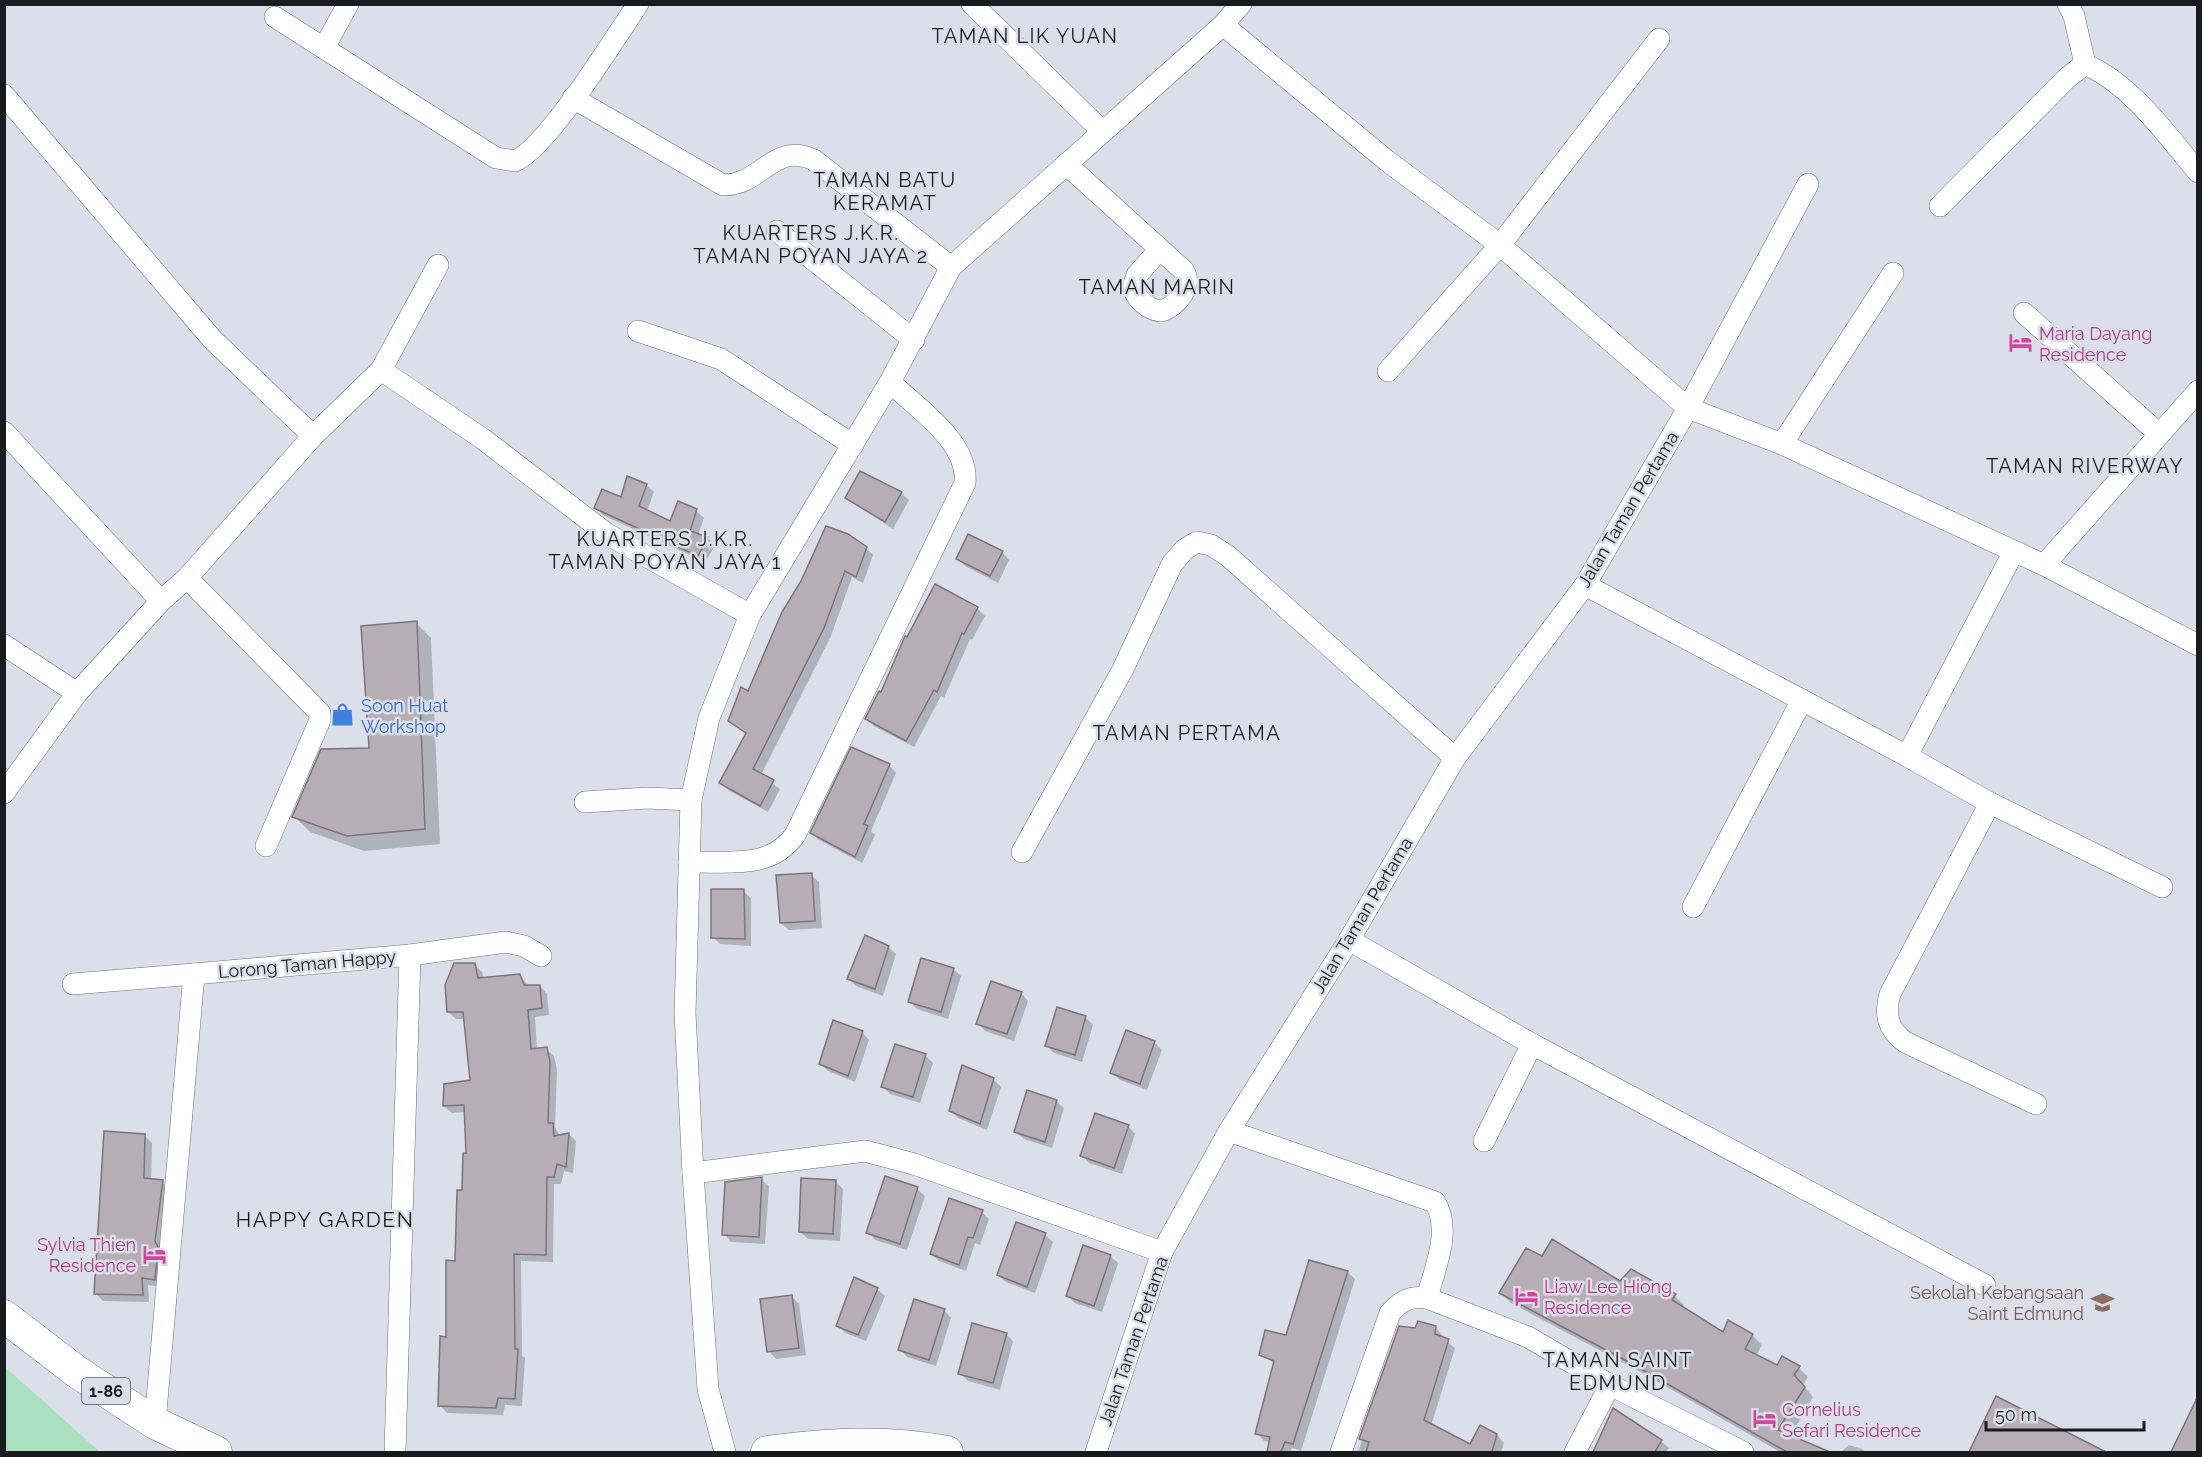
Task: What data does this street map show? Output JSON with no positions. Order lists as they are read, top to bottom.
{
  "streets": {
    "highway": ["1-86"],
    "street": ["Jalan Taman Pertama", "Lorong Taman Happy"]
  },
  "crossings": [
    ["Lorong Taman Happy", "1-86"]
  ],
  "districts": [
    "TAMAN LIK YUAN",
    "TAMAN BATU KERAMAT",
    "KUARTERS J.K.R. TAMAN POYAN JAYA 2",
    "TAMAN MARIN",
    "TAMAN RIVERWAY",
    "KUARTERS J.K.R. TAMAN POYAN JAYA 1",
    "TAMAN PERTAMA",
    "HAPPY GARDEN",
    "TAMAN SAINT EDMUND"
  ],
  "places": {
    "hotel": [
      "Maria Dayang Residence",
      "Sylvia Thien Residence",
      "Liaw Lee Hiong Residence",
      "Cornelius Sefari Residence"
    ],
    "shop": ["Soon Huat Workshop"],
    "school or university": ["Sekolah Kebangsaan Saint Edmund"]
  },
  "scale_bar": "50 m"
}
